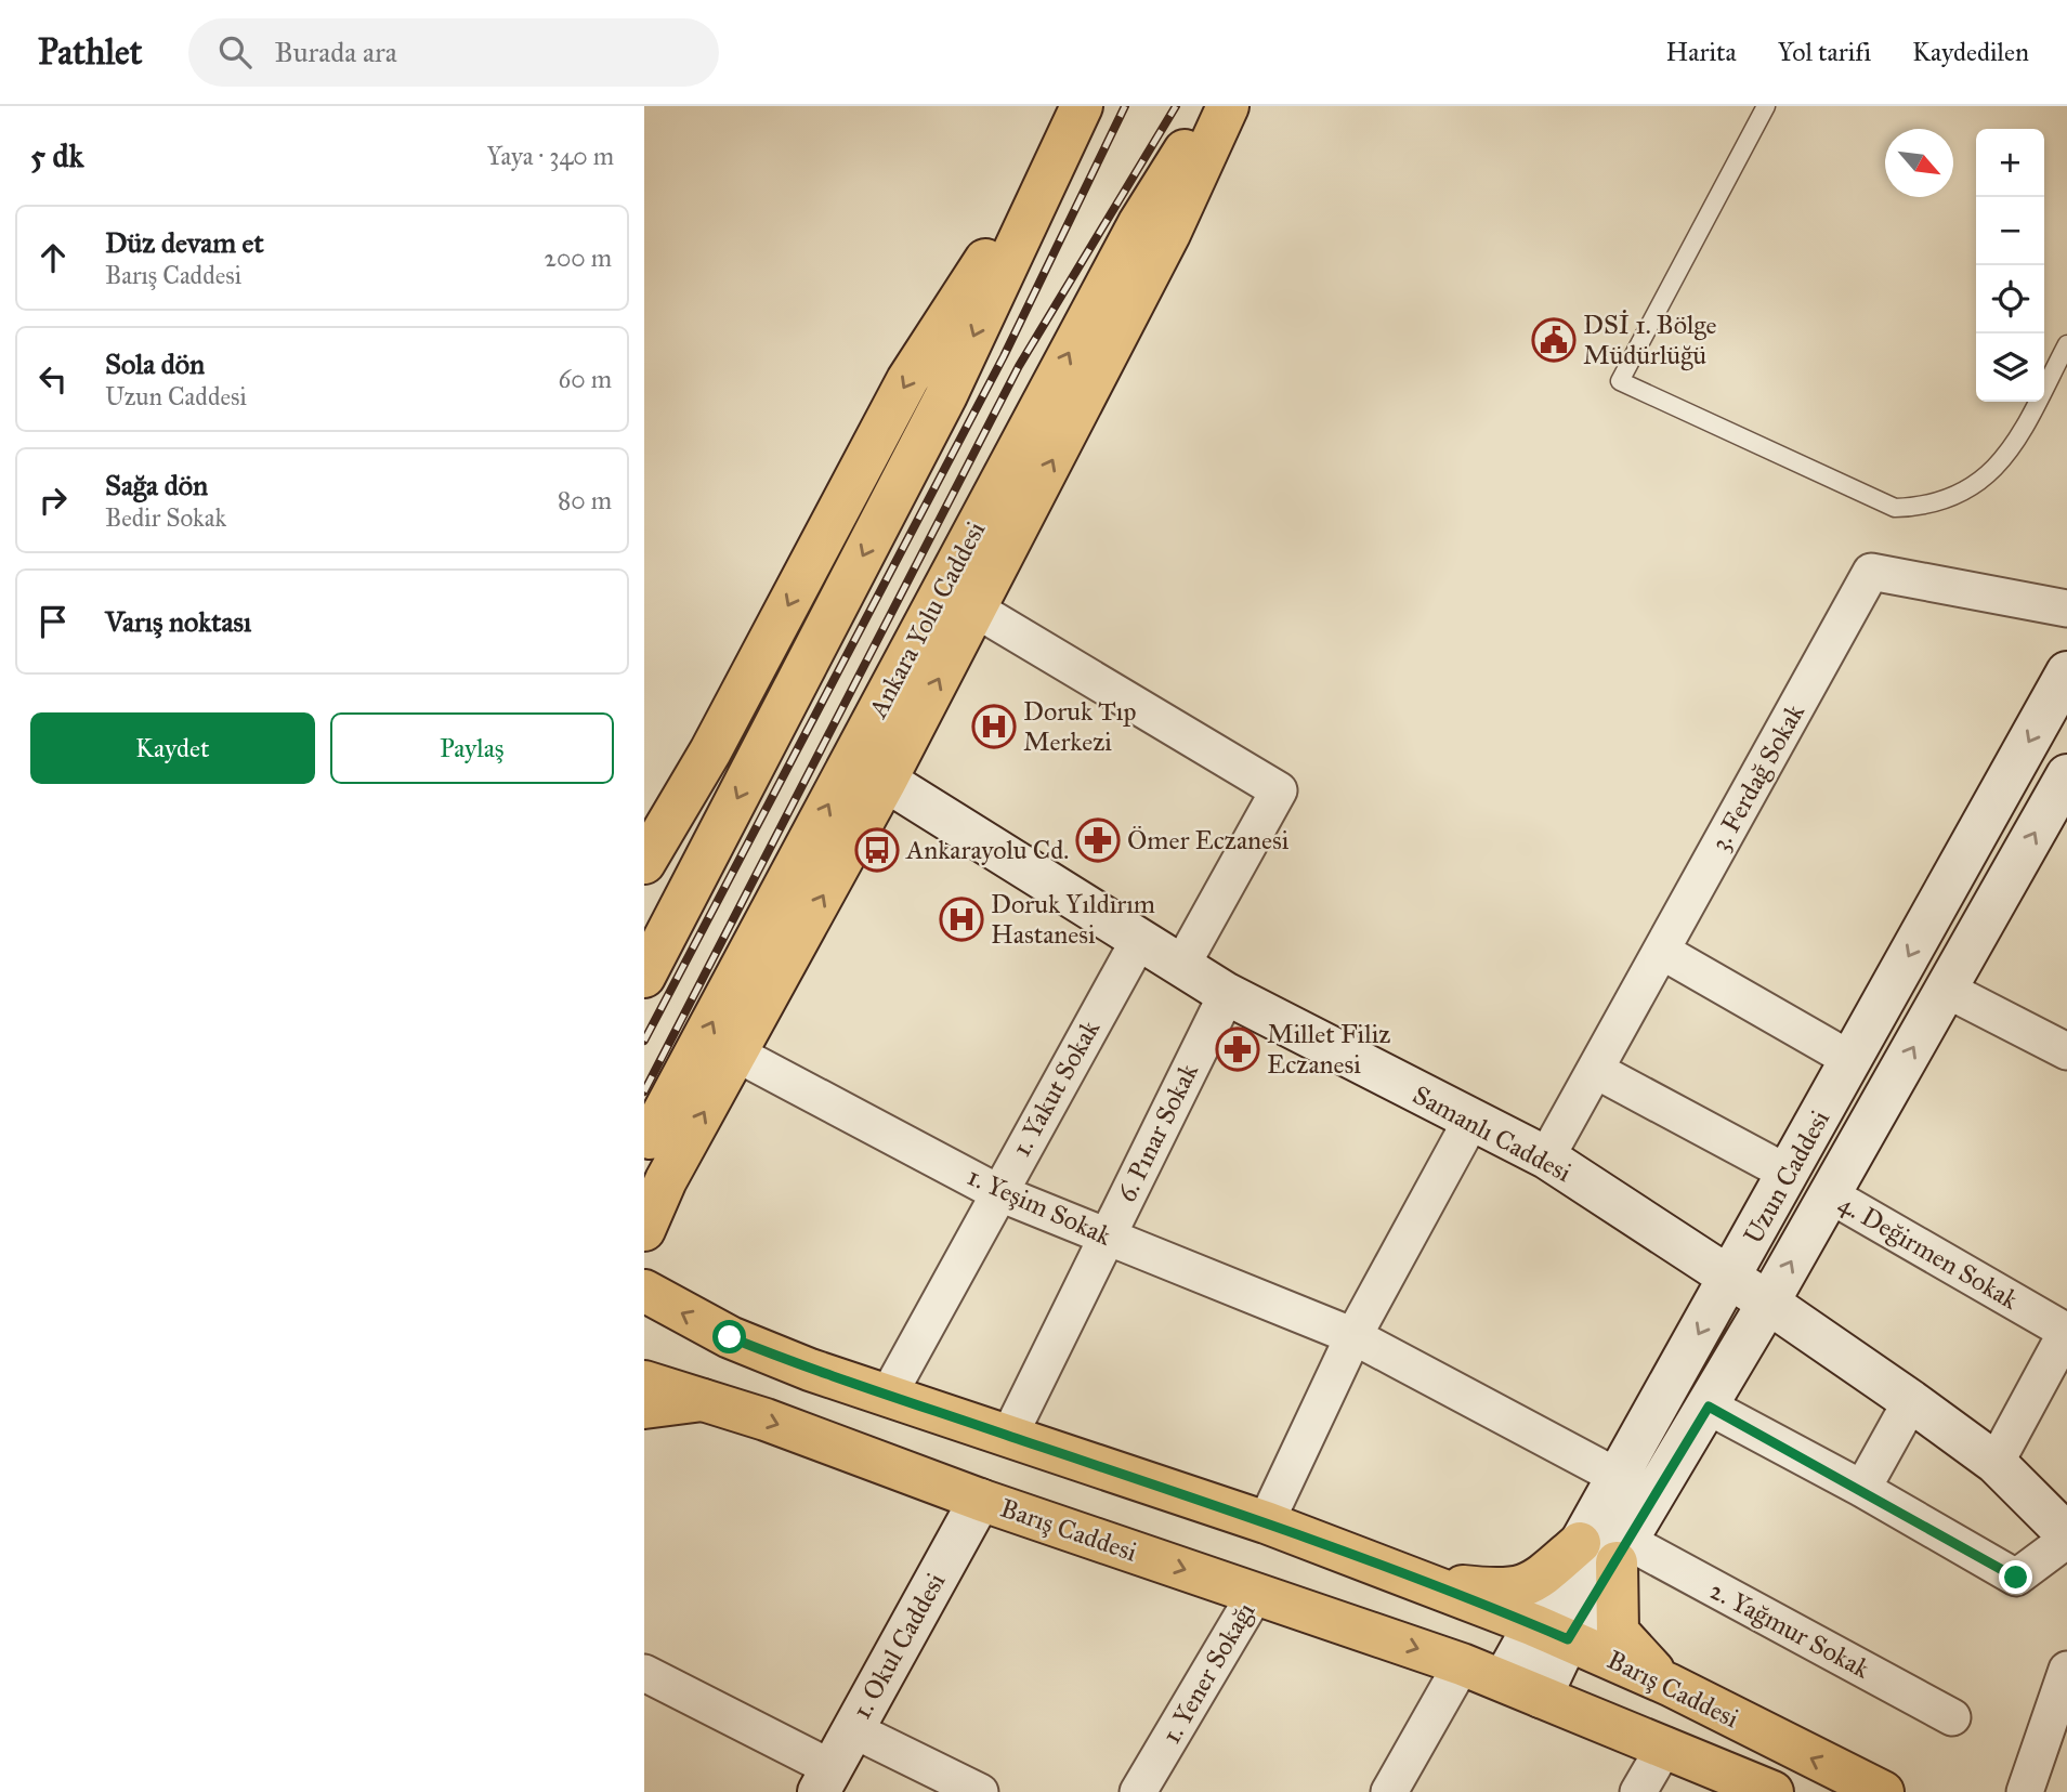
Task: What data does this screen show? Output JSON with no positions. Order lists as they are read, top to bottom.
{
  "streets": {
    "main road": [
      "Ankara Yolu Caddesi",
      "Samanlı Caddesi",
      "Uzun Caddesi",
      "Barış Caddesi",
      "1. Okul Caddesi"
    ],
    "street": [
      "3. Ferdağ Sokak",
      "1. Yakut Sokak",
      "6. Pınar Sokak",
      "1. Yeşim Sokak",
      "4. Değirmen Sokak",
      "2. Yağmur Sokak",
      "1. Yener Sokağı"
    ]
  },
  "crossings": [
    ["3. Ferdağ Sokak", "Samanlı Caddesi"],
    ["1. Yakut Sokak", "Samanlı Caddesi"],
    ["1. Yakut Sokak", "1. Yeşim Sokak"],
    ["1. Yakut Sokak", "Barış Caddesi"],
    ["6. Pınar Sokak", "Samanlı Caddesi"],
    ["6. Pınar Sokak", "1. Yeşim Sokak"],
    ["6. Pınar Sokak", "Barış Caddesi"],
    ["Samanlı Caddesi", "Uzun Caddesi"],
    ["Uzun Caddesi", "1. Yeşim Sokak"],
    ["Uzun Caddesi", "4. Değirmen Sokak"],
    ["Uzun Caddesi", "Barış Caddesi"],
    ["Uzun Caddesi", "2. Yağmur Sokak"],
    ["Barış Caddesi", "1. Okul Caddesi"],
    ["Barış Caddesi", "1. Yener Sokağı"]
  ],
  "places": {
    "public building": ["DSİ 1. Bölge Müdürlüğü"],
    "hospital": ["Doruk Tıp Merkezi", "Doruk Yıldırım Hastanesi"],
    "pharmacy": ["Ömer Eczanesi", "Millet Filiz Eczanesi"],
    "bus stop": ["Ankarayolu Cd."]
  },
  "north": "bottom right",
  "page": {
    "header": "Pathlet",
    "search": "Burada ara",
    "nav": ["Harita", "Yol tarifi", "Kaydedilen"],
    "heading": ["5 dk", "Yaya · 340 m"],
    "map_buttons": ["+", "−"],
    "list": [
      ["Düz devam et", "Barış Caddesi", "200 m"],
      ["Sola dön", "Uzun Caddesi", "60 m"],
      ["Sağa dön", "Bedir Sokak", "80 m"],
      "Varış noktası"
    ],
    "buttons": ["Kaydet", "Paylaş"]
  }
}
